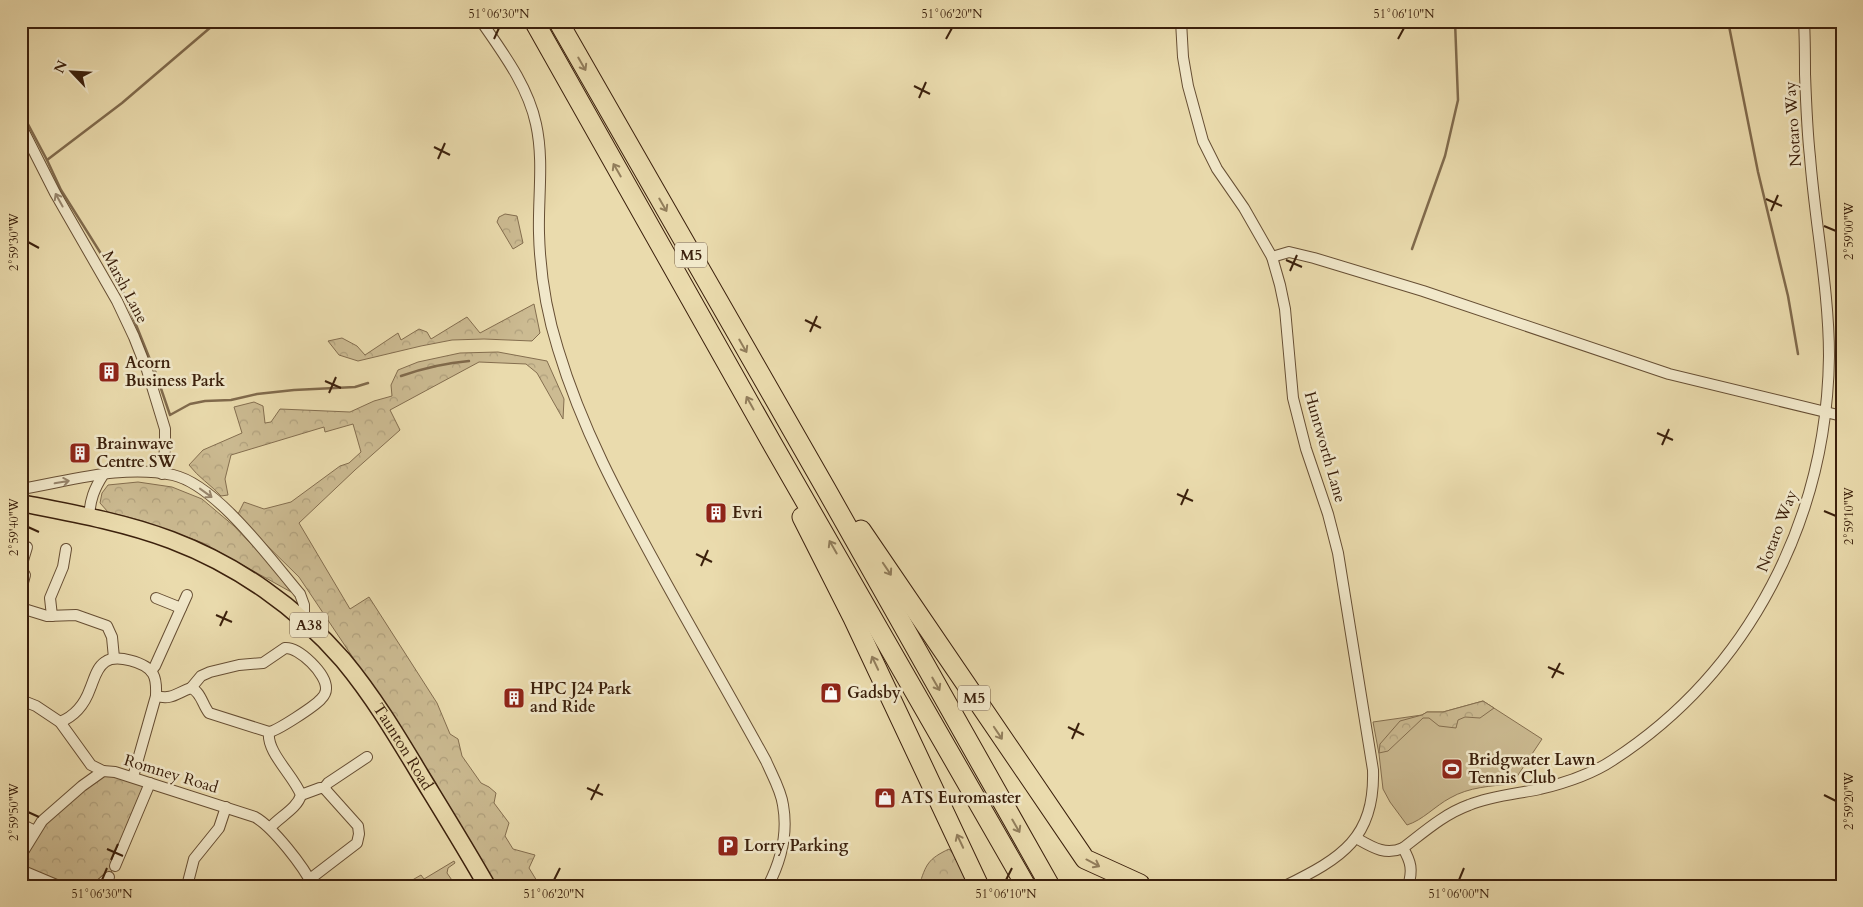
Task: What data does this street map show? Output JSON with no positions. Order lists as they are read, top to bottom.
{
  "streets": {
    "highway": ["M5"],
    "main road": ["A38", "Taunton Road"],
    "street": [
      "Notaro Way",
      "Marsh Lane",
      "Huntworth Lane",
      "Romney Road"
    ]
  },
  "one_way": ["Marsh Lane"],
  "places": {
    "building": [
      "Acorn Business Park",
      "Brainwave Centre SW",
      "Evri",
      "HPC J24 Park and Ride"
    ],
    "shop": ["Gadsby", "ATS Euromaster"],
    "sports": ["Bridgwater Lawn Tennis Club"],
    "parking": ["Lorry Parking"]
  },
  "north": "top left",
  "coordinates": [
    "51°06'30\"N",
    "51°06'20\"N",
    "51°06'10\"N",
    "2°59'00\"W",
    "2°59'30\"W",
    "2°59'10\"W",
    "2°59'40\"W",
    "2°59'20\"W",
    "2°59'50\"W",
    "51°06'00\"N"
  ]
}
